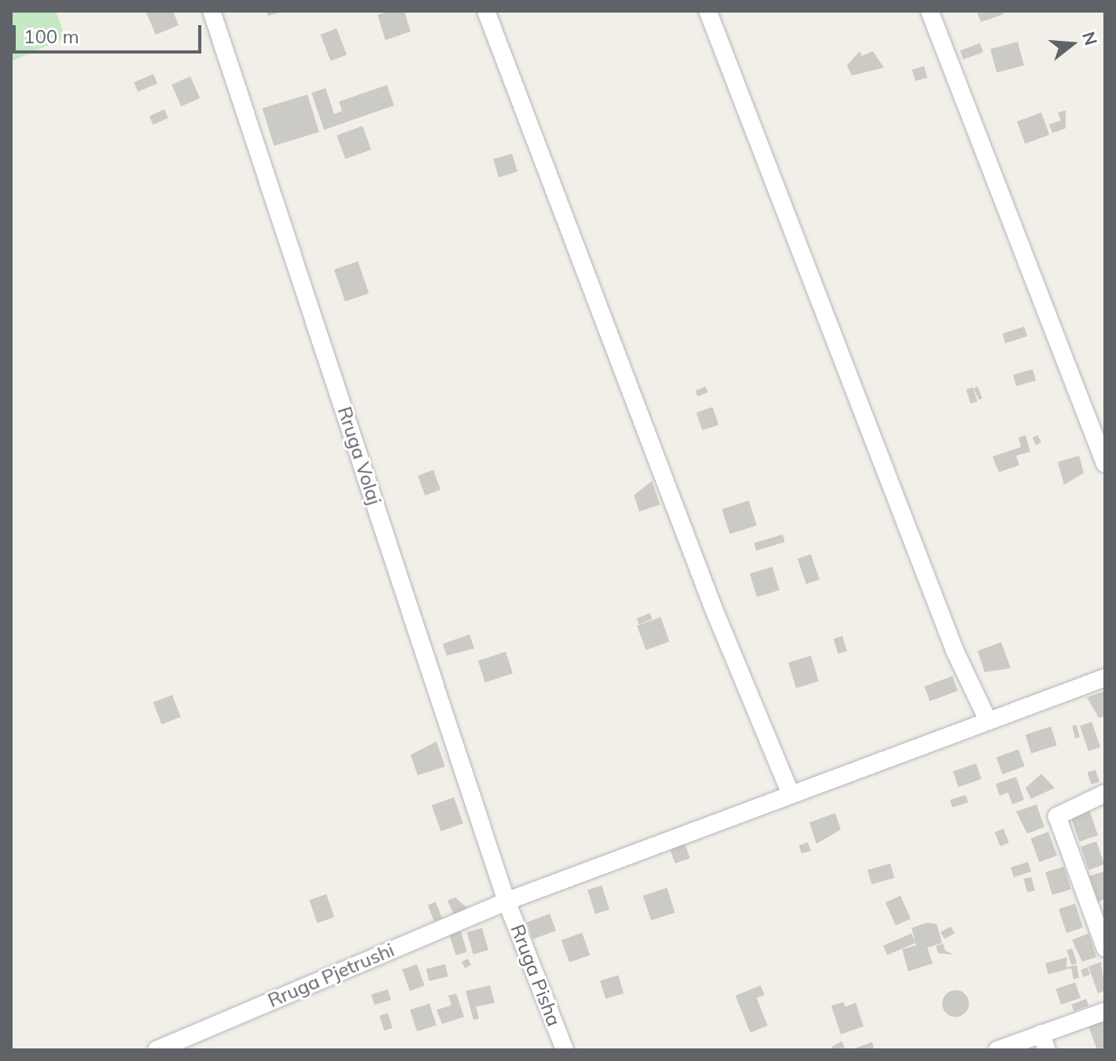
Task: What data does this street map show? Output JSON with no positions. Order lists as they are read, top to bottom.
{
  "streets": {
    "street": ["Rruga Volaj", "Rruga Pjetrushi", "Rruga Pisha"]
  },
  "crossings": [
    ["Rruga Volaj", "Rruga Pjetrushi"],
    ["Rruga Volaj", "Rruga Pisha"],
    ["Rruga Pjetrushi", "Rruga Pisha"]
  ],
  "scale_bar": "100 m",
  "north": "right"
}
